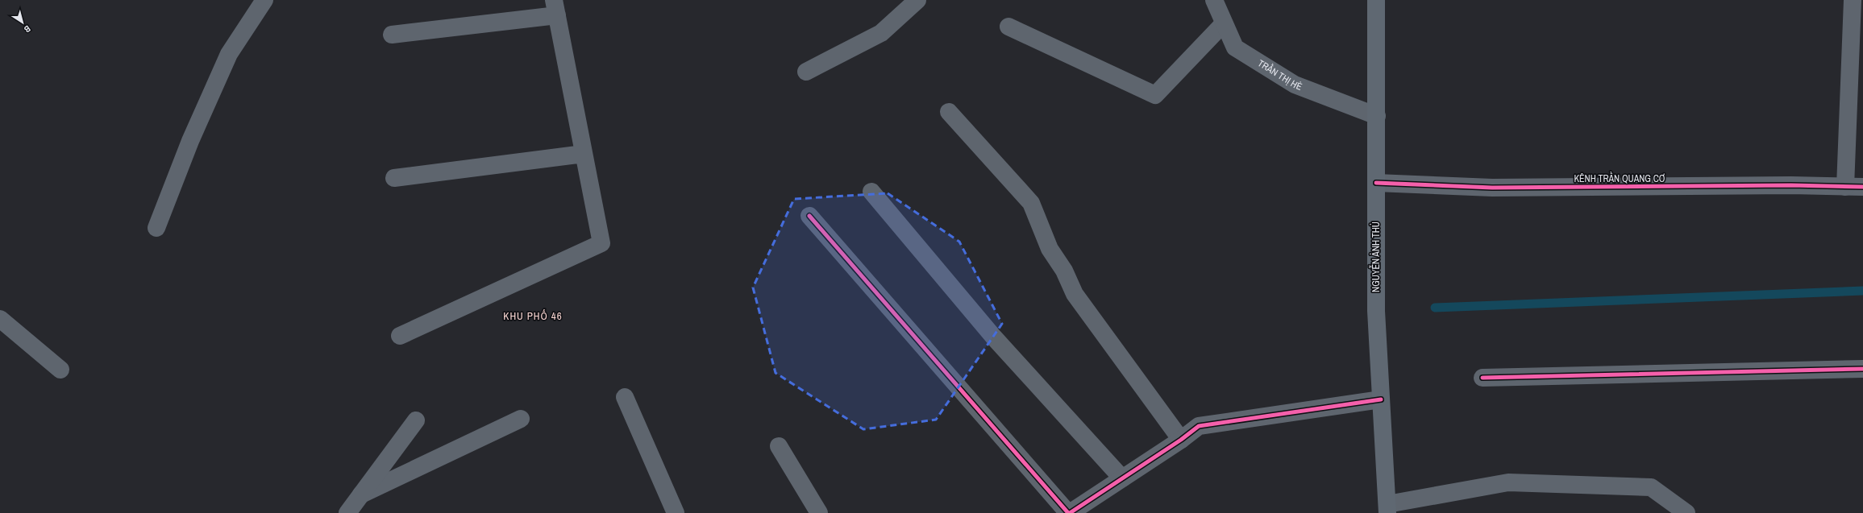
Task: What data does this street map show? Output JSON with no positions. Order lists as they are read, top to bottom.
{
  "streets": {
    "main road": ["NGUYỄN ẢNH THỦ"],
    "street": ["TRẦN THỊ HÈ", "KÊNH TRẦN QUANG CƠ"]
  },
  "crossings": [
    ["TRẦN THỊ HÈ", "NGUYỄN ẢNH THỦ"],
    ["KÊNH TRẦN QUANG CƠ", "NGUYỄN ẢNH THỦ"]
  ],
  "districts": ["KHU PHỐ 46"],
  "north": "bottom right"
}
